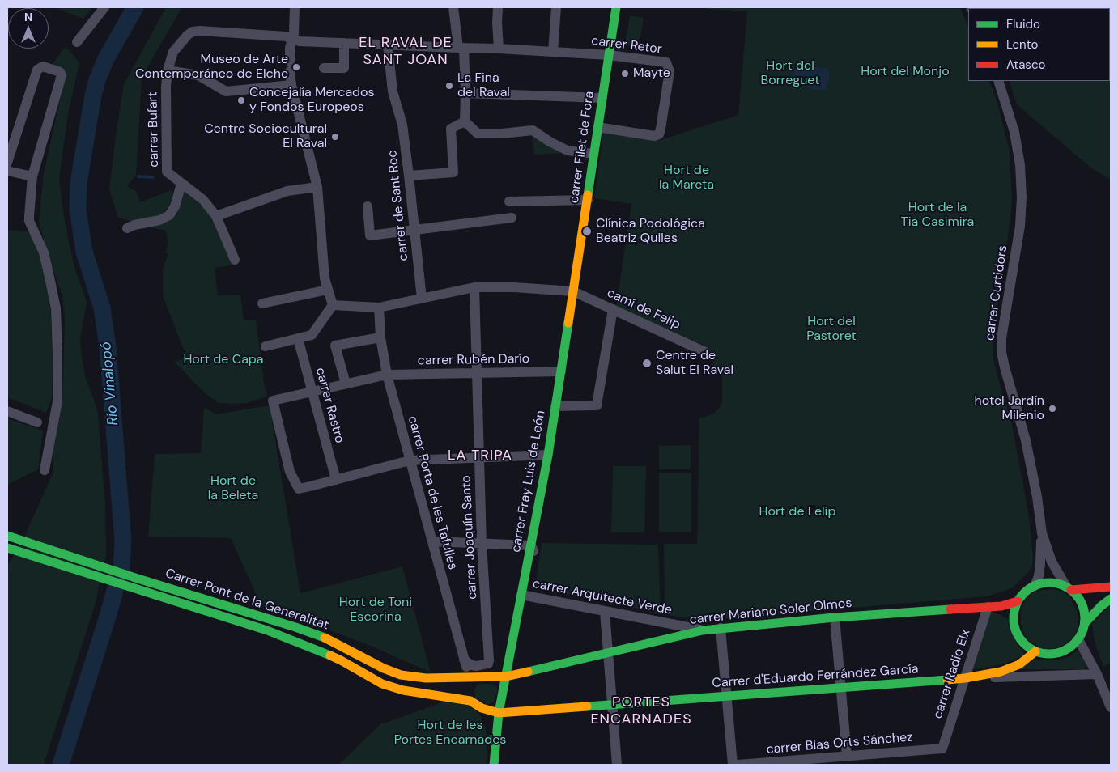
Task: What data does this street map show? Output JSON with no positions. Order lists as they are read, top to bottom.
{
  "streets": {
    "main road": [
      "carrer Filet de Fora",
      "carrer Fray Luis de León",
      "Carrer Pont de la Generalitat",
      "carrer Mariano Soler Olmos",
      "Carrer d'Eduardo Ferrández García"
    ],
    "street": [
      "carrer Retor",
      "carrer Bufart",
      "carrer de Sant Roc",
      "carrer Curtidors",
      "camí de Felip",
      "carrer Rubén Darío",
      "carrer Rastro",
      "carrer Porta de les Tafulles",
      "carrer Joaquín Santo",
      "carrer Arquitecte Verde",
      "carrer Radio Elx",
      "carrer Blas Orts Sánchez"
    ]
  },
  "crossings": [
    ["carrer Retor", "carrer Bufart"],
    ["carrer Retor", "carrer Filet de Fora"],
    ["carrer Retor", "carrer de Sant Roc"],
    ["carrer Filet de Fora", "camí de Felip"],
    ["carrer Filet de Fora", "carrer Fray Luis de León"],
    ["carrer Curtidors", "carrer Mariano Soler Olmos"],
    ["carrer Curtidors", "Carrer d'Eduardo Ferrández García"],
    ["camí de Felip", "carrer Fray Luis de León"],
    ["carrer Rubén Darío", "carrer Rastro"],
    ["carrer Rubén Darío", "carrer Fray Luis de León"],
    ["carrer Rubén Darío", "carrer Porta de les Tafulles"],
    ["carrer Rubén Darío", "carrer Joaquín Santo"],
    ["carrer Fray Luis de León", "carrer Arquitecte Verde"],
    ["carrer Fray Luis de León", "Carrer Pont de la Generalitat"],
    ["carrer Fray Luis de León", "carrer Mariano Soler Olmos"],
    ["carrer Fray Luis de León", "Carrer d'Eduardo Ferrández García"],
    ["carrer Porta de les Tafulles", "carrer Joaquín Santo"],
    ["carrer Porta de les Tafulles", "Carrer Pont de la Generalitat"],
    ["carrer Arquitecte Verde", "carrer Mariano Soler Olmos"],
    ["Carrer Pont de la Generalitat", "carrer Mariano Soler Olmos"],
    ["Carrer Pont de la Generalitat", "Carrer d'Eduardo Ferrández García"],
    ["carrer Mariano Soler Olmos", "carrer Radio Elx"],
    ["carrer Mariano Soler Olmos", "Carrer d'Eduardo Ferrández García"],
    ["carrer Radio Elx", "Carrer d'Eduardo Ferrández García"],
    ["carrer Radio Elx", "carrer Blas Orts Sánchez"]
  ],
  "districts": ["EL RAVAL DE SANT JOAN", "LA TRIPA", "PORTES ENCARNADES"],
  "water": ["Río Vinalopó"],
  "parks": [
    "Hort del Borreguet",
    "Hort del Monjo",
    "Hort de la Mareta",
    "Hort de la Tia Casimira",
    "Hort del Pastoret",
    "Hort de Capa",
    "Hort de la Beleta",
    "Hort de Felip",
    "Hort de Toni Escorina",
    "Hort de les Portes Encarnades"
  ],
  "places": [
    "Museo de Arte Contemporáneo de Elche",
    "Mayte",
    "La Fina del Raval",
    "Concejalía Mercados y Fondos Europeos",
    "Centre Sociocultural El Raval",
    "Clínica Podológica Beatriz Quiles",
    "Centre de Salut El Raval",
    "hotel Jardín Milenio"
  ],
  "legend": ["Fluido", "Lento", "Atasco"],
  "north": "top"
}
